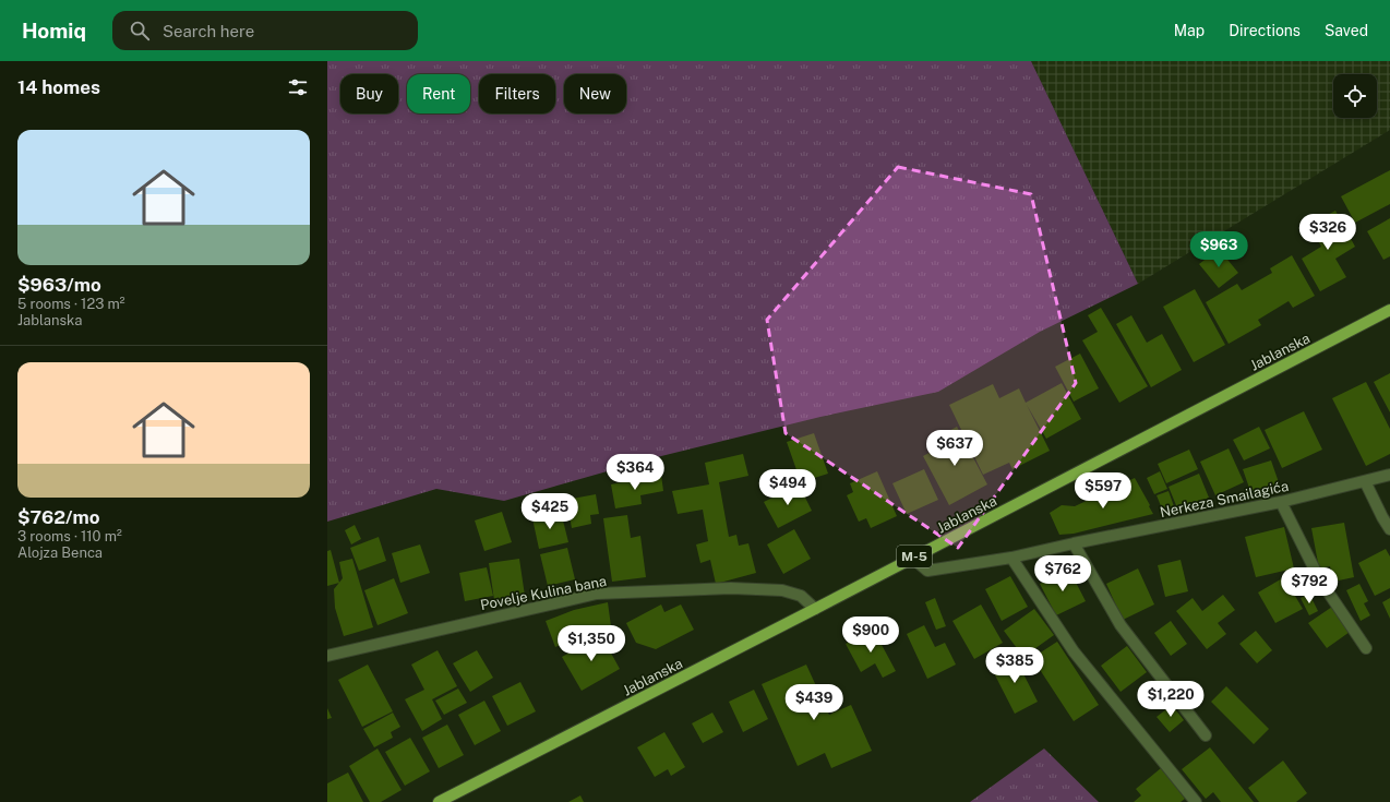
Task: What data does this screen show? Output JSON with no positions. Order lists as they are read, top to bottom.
{
  "streets": {
    "main road": ["Jablanska", "M-5"],
    "street": ["Nerkeza Smailagića", "Povelje Kulina bana"]
  },
  "crossings": [
    ["Jablanska", "Nerkeza Smailagića"],
    ["Jablanska", "Povelje Kulina bana"]
  ],
  "page": {
    "header": "Homiq",
    "search": "Search here",
    "nav": ["Map", "Directions", "Saved"],
    "heading": "14 homes",
    "chip": [
      "Buy",
      "Rent",
      "Filters",
      "New"
    ],
    "list": [
      {
        "name": "$963/mo",
        "note": "5 rooms · 123 m² · Jablanska"
      },
      {
        "name": "$762/mo",
        "note": "3 rooms · 110 m² · Alojza Benca"
      }
    ],
    "price": [
      "$326",
      "$963",
      "$637",
      "$364",
      "$494",
      "$597",
      "$425",
      "$762",
      "$792",
      "$900",
      "$1,350",
      "$385",
      "$1,220",
      "$439"
    ]
  }
}
